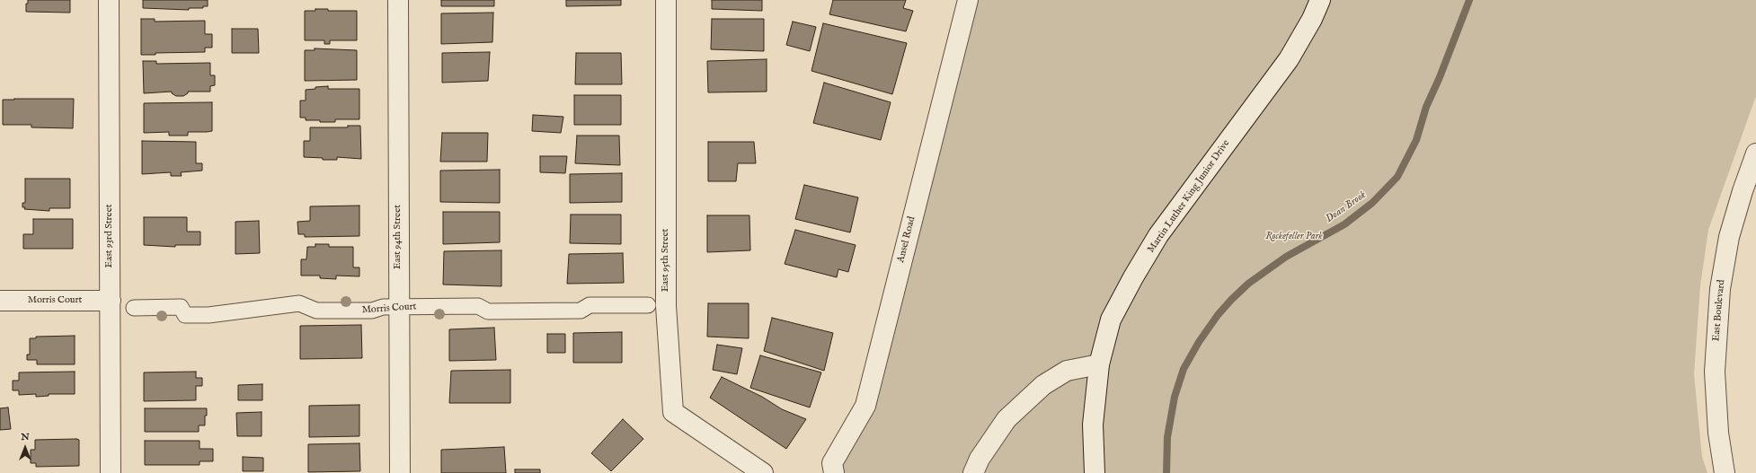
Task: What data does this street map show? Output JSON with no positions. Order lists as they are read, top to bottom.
{
  "streets": {
    "street": [
      "Martin Luther King Junior Drive",
      "East 93rd Street",
      "East 94th Street",
      "Ansel Road",
      "East 95th Street",
      "Morris Court",
      "East Boulevard"
    ]
  },
  "crossings": [
    ["East 93rd Street", "Morris Court"],
    ["East 94th Street", "Morris Court"]
  ],
  "water": ["Doan Brook"],
  "parks": ["Rockefeller Park"],
  "north": "top"
}
